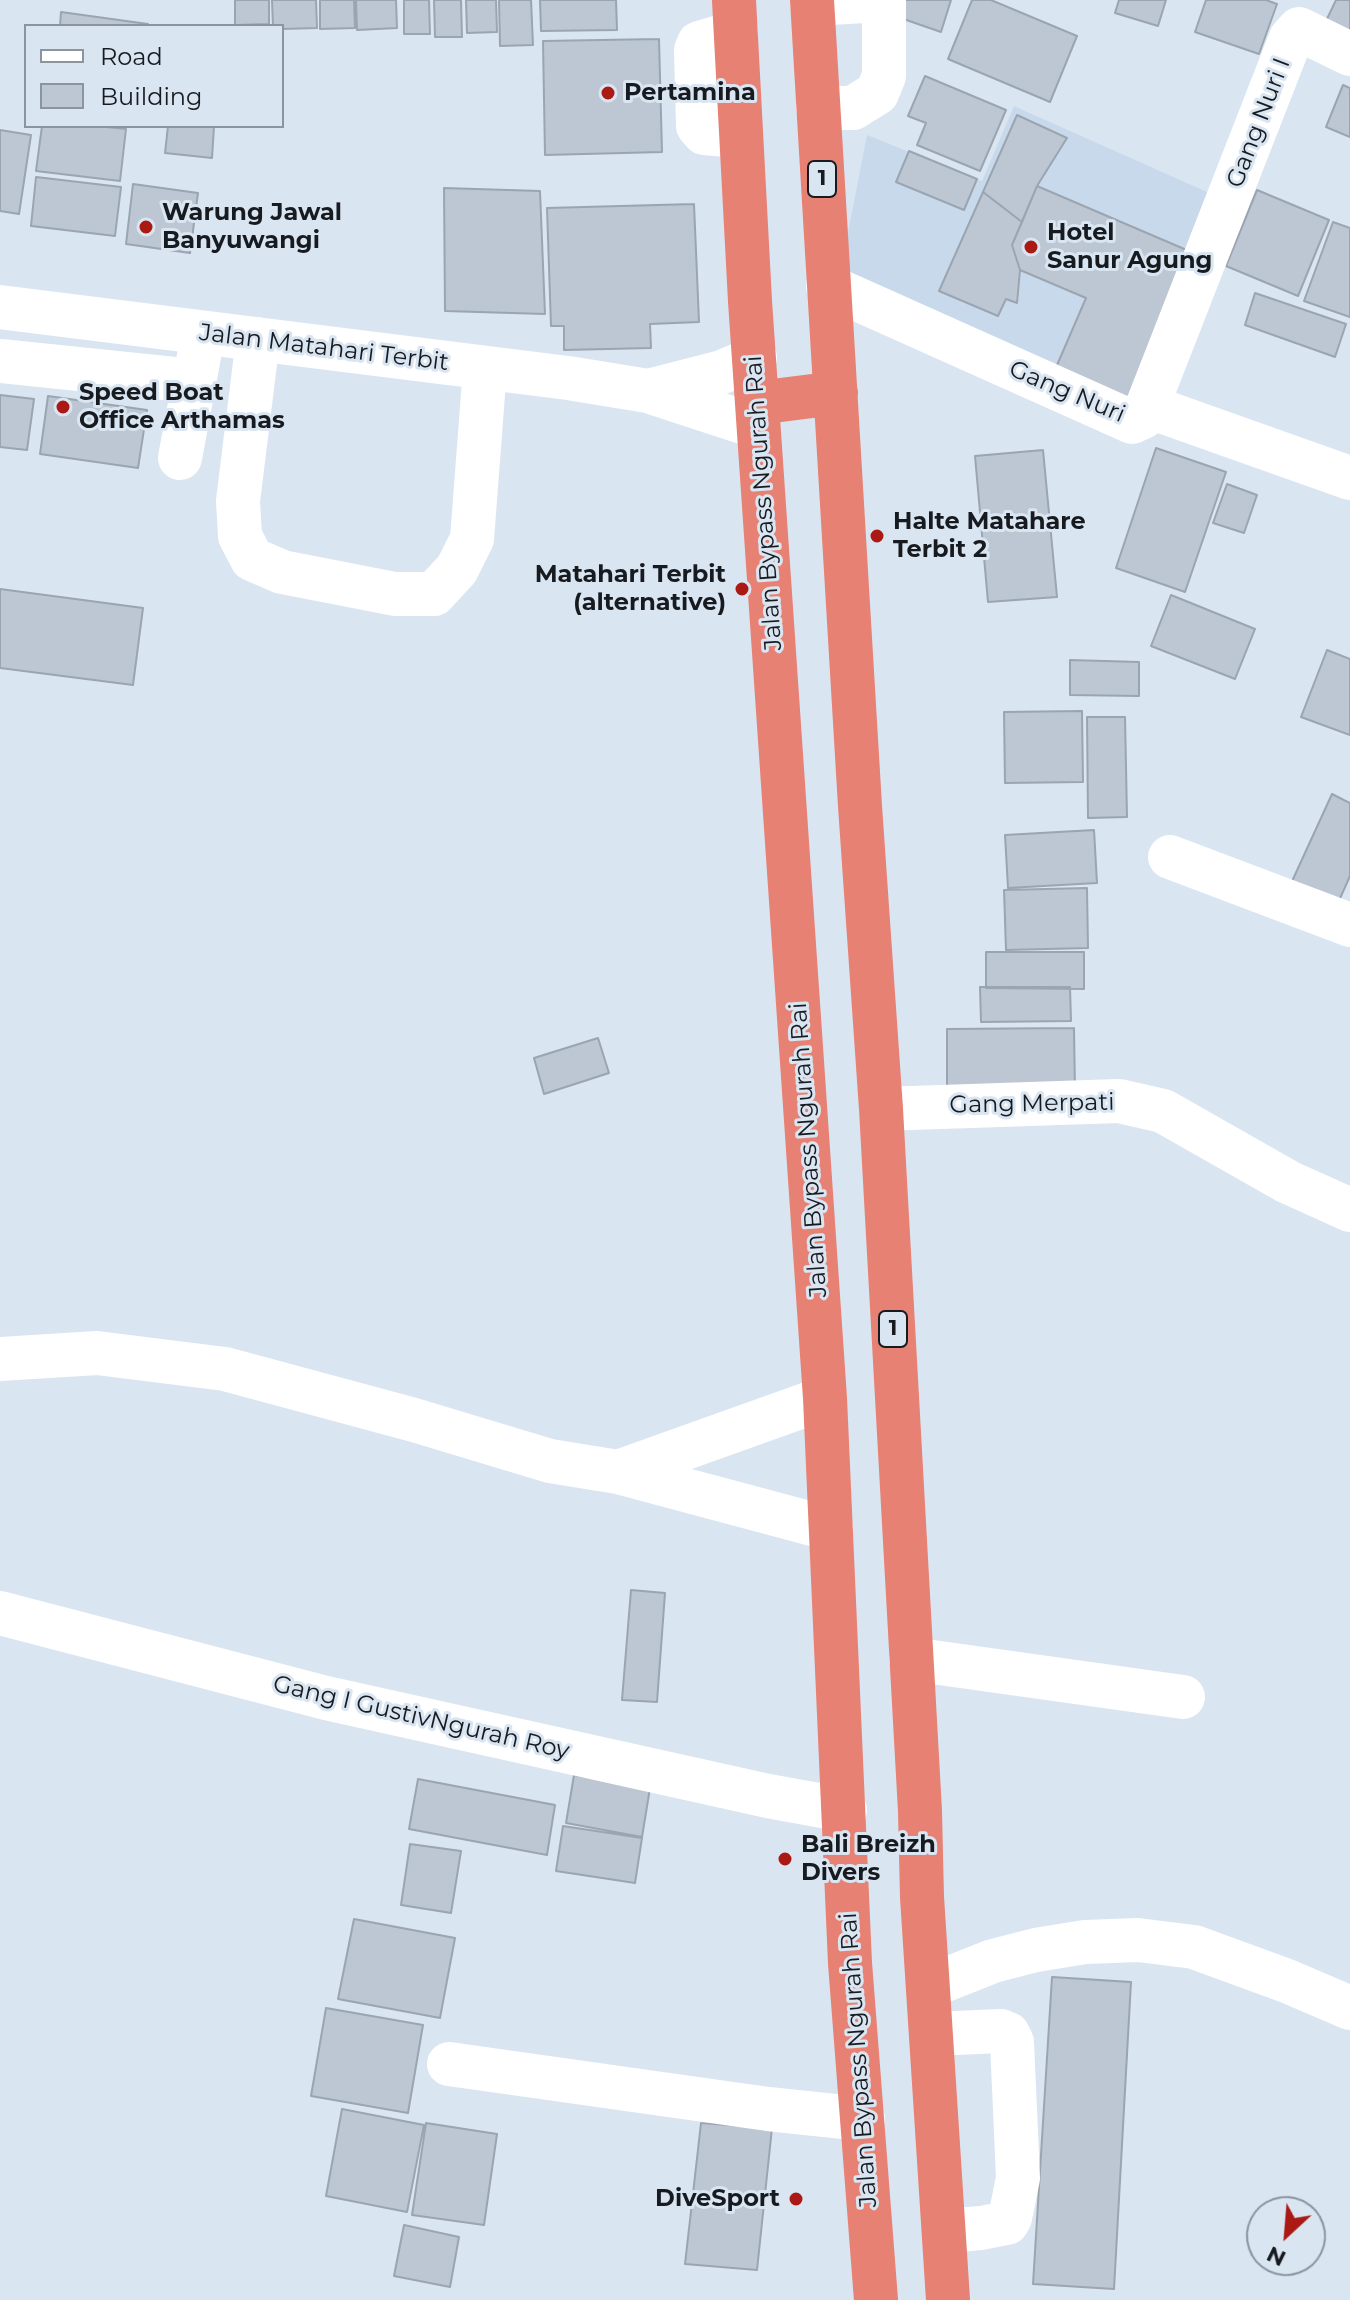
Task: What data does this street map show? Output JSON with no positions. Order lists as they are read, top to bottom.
{
  "streets": {
    "highway": ["1", "Jalan Bypass Ngurah Rai"],
    "street": [
      "Gang Nuri I",
      "Jalan Matahari Terbit",
      "Gang Nuri",
      "Gang Merpati",
      "Gang I GustivNgurah Roy"
    ]
  },
  "crossings": [
    ["Gang Nuri I", "Gang Nuri"],
    ["1", "Gang Nuri"],
    ["1", "Gang Merpati"],
    ["Jalan Matahari Terbit", "Jalan Bypass Ngurah Rai"],
    ["Jalan Bypass Ngurah Rai", "Gang I GustivNgurah Roy"]
  ],
  "places": [
    "Pertamina",
    "Warung Jawal Banyuwangi",
    "Hotel Sanur Agung",
    "Speed Boat Office Arthamas",
    "Halte Matahare Terbit 2",
    "Matahari Terbit (alternative)",
    "Bali Breizh Divers",
    "DiveSport"
  ],
  "legend": ["Road", "Building"],
  "north": "bottom left"
}
